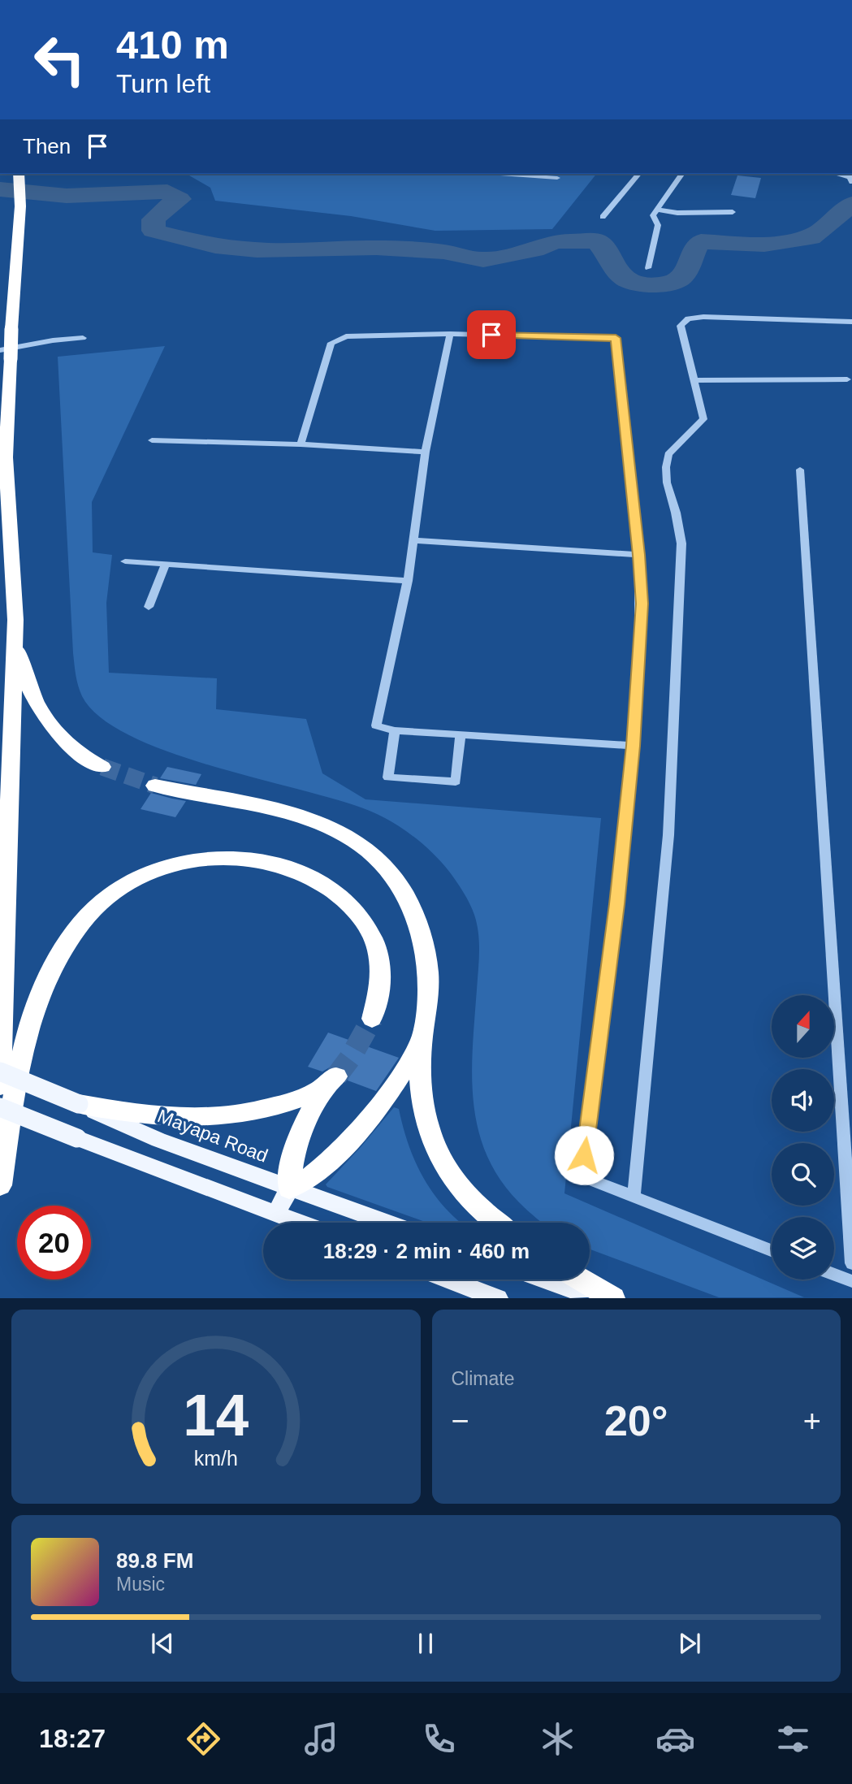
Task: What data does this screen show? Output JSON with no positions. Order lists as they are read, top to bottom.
{
  "streets": {
    "main road": ["Mayapa Road"]
  },
  "north": "top",
  "page": {
    "turn": ["410 m", "Turn left"],
    "then": "Then",
    "limit": "20",
    "trip": "18:29 · 2 min · 460 m",
    "tile": "Climate",
    "heat": ["−", "20°", "+"],
    "song": ["89.8 FM", "Music"],
    "tabs": "18:27",
    "gauge": ["14", "km/h"]
  }
}
